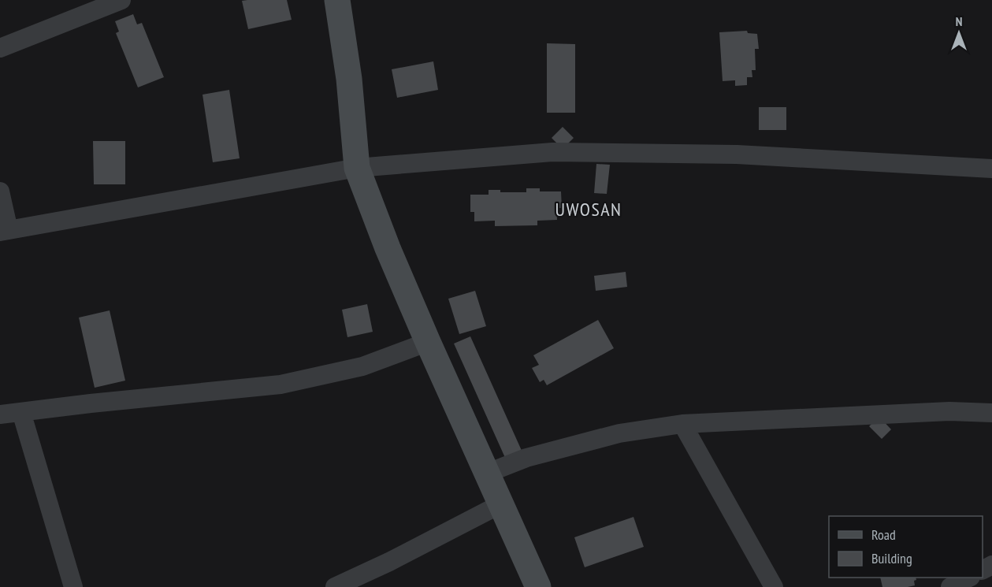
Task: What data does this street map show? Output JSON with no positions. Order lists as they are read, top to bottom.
{
  "districts": ["UWOSAN"],
  "legend": ["Road", "Building"],
  "north": "top"
}
